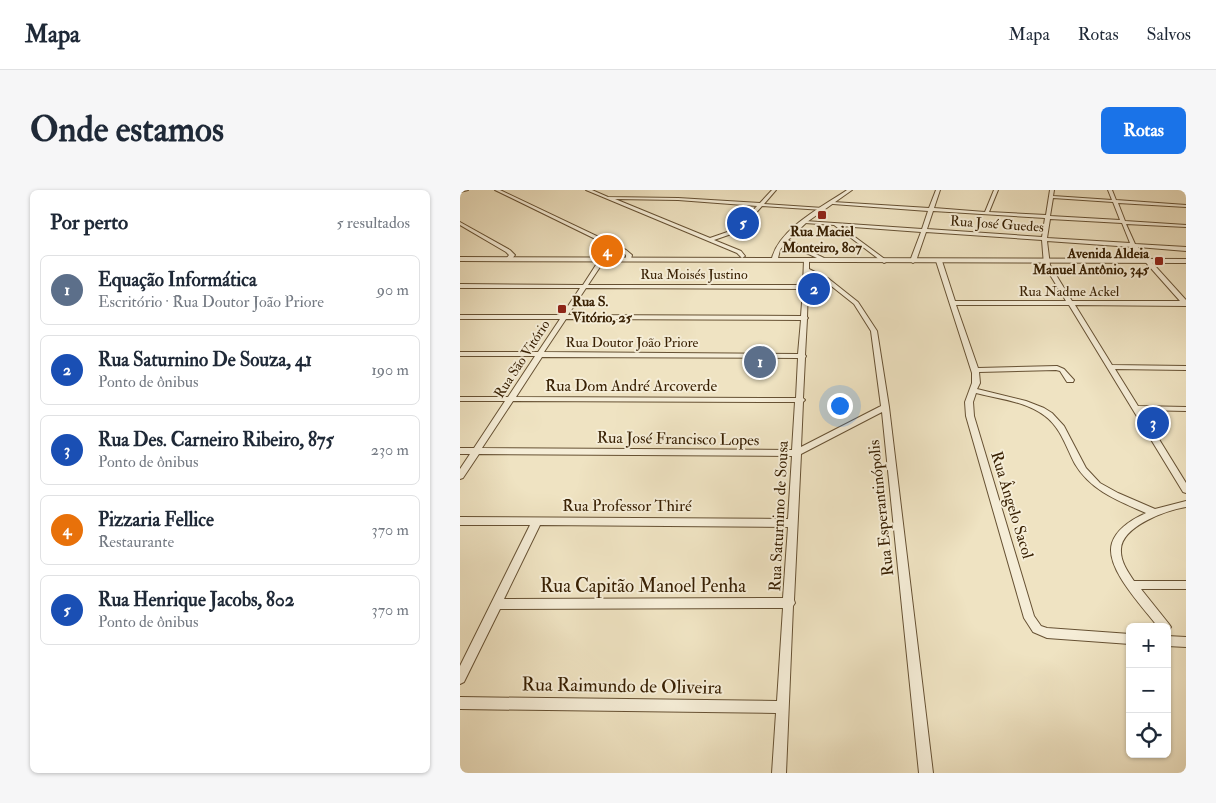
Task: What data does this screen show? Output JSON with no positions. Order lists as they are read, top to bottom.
{
  "streets": {
    "street": [
      "Rua José Guedes",
      "Rua Moisés Justino",
      "Rua Nadme Ackel",
      "Rua Doutor João Priore",
      "Rua São Vitório",
      "Rua Dom André Arcoverde",
      "Rua José Francisco Lopes",
      "Rua Ângelo Sacol",
      "Rua Professor Thiré",
      "Rua Esperantinópolis",
      "Rua Saturnino de Sousa",
      "Rua Capitão Manoel Penha",
      "Rua Raimundo de Oliveira"
    ]
  },
  "crossings": [
    ["Rua Moisés Justino", "Rua São Vitório"],
    ["Rua Moisés Justino", "Rua Saturnino de Sousa"],
    ["Rua Doutor João Priore", "Rua São Vitório"],
    ["Rua Doutor João Priore", "Rua Saturnino de Sousa"],
    ["Rua São Vitório", "Rua Dom André Arcoverde"],
    ["Rua São Vitório", "Rua José Francisco Lopes"],
    ["Rua Dom André Arcoverde", "Rua Saturnino de Sousa"],
    ["Rua José Francisco Lopes", "Rua Esperantinópolis"],
    ["Rua José Francisco Lopes", "Rua Saturnino de Sousa"],
    ["Rua Professor Thiré", "Rua Saturnino de Sousa"],
    ["Rua Esperantinópolis", "Rua Saturnino de Sousa"],
    ["Rua Saturnino de Sousa", "Rua Capitão Manoel Penha"],
    ["Rua Saturnino de Sousa", "Rua Raimundo de Oliveira"]
  ],
  "places": {
    "transit": ["Rua Maciel Monteiro, 807", "Avenida Aldeia Manuel Antônio, 345", "Rua S. Vitório, 25"]
  },
  "page": {
    "header": "Mapa",
    "nav": ["Mapa", "Rotas", "Salvos"],
    "buttons": "Rotas",
    "title": "Onde estamos",
    "heading": ["Por perto", "5 resultados"],
    "pins": [
      "5",
      "4",
      "2",
      "1",
      "3"
    ],
    "list": [
      {
        "mark": "1",
        "name": "Equação Informática",
        "note": "Escritório · Rua Doutor João Priore",
        "value": "90 m"
      },
      {
        "mark": "2",
        "name": "Rua Saturnino De Souza, 41",
        "note": "Ponto de ônibus",
        "value": "190 m"
      },
      {
        "mark": "3",
        "name": "Rua Des. Carneiro Ribeiro, 875",
        "note": "Ponto de ônibus",
        "value": "230 m"
      },
      {
        "mark": "4",
        "name": "Pizzaria Fellice",
        "note": "Restaurante",
        "value": "370 m"
      },
      {
        "mark": "5",
        "name": "Rua Henrique Jacobs, 802",
        "note": "Ponto de ônibus",
        "value": "370 m"
      }
    ],
    "map_buttons": ["+", "−"]
  }
}
